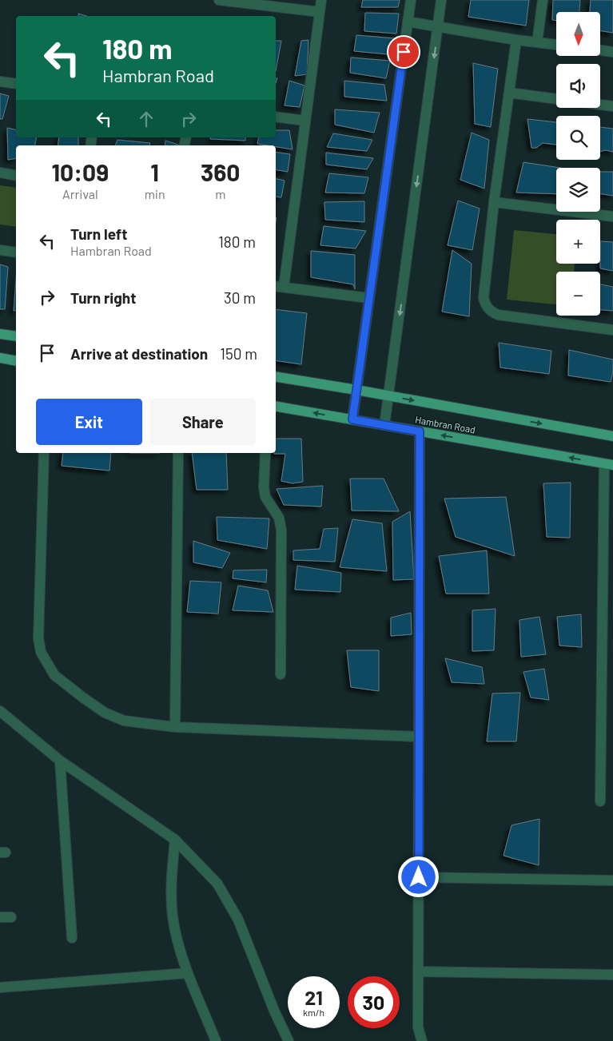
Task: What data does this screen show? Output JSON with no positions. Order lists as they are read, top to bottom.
{
  "streets": {
    "main road": ["Hambran Road"]
  },
  "north": "bottom",
  "page": {
    "map_buttons": ["+", "−"],
    "turn": ["180 m", "Hambran Road"],
    "eta": [
      "10:09",
      "Arrival",
      "1",
      "min",
      "360",
      "m"
    ],
    "list": [
      {
        "name": "Turn left",
        "note": "Hambran Road",
        "value": "180 m"
      },
      {
        "name": "Turn right",
        "value": "30 m"
      },
      {
        "name": "Arrive at destination",
        "value": "150 m"
      }
    ],
    "buttons": ["Exit", "Share"],
    "speed": "21 km/h",
    "limit": "30"
  }
}
